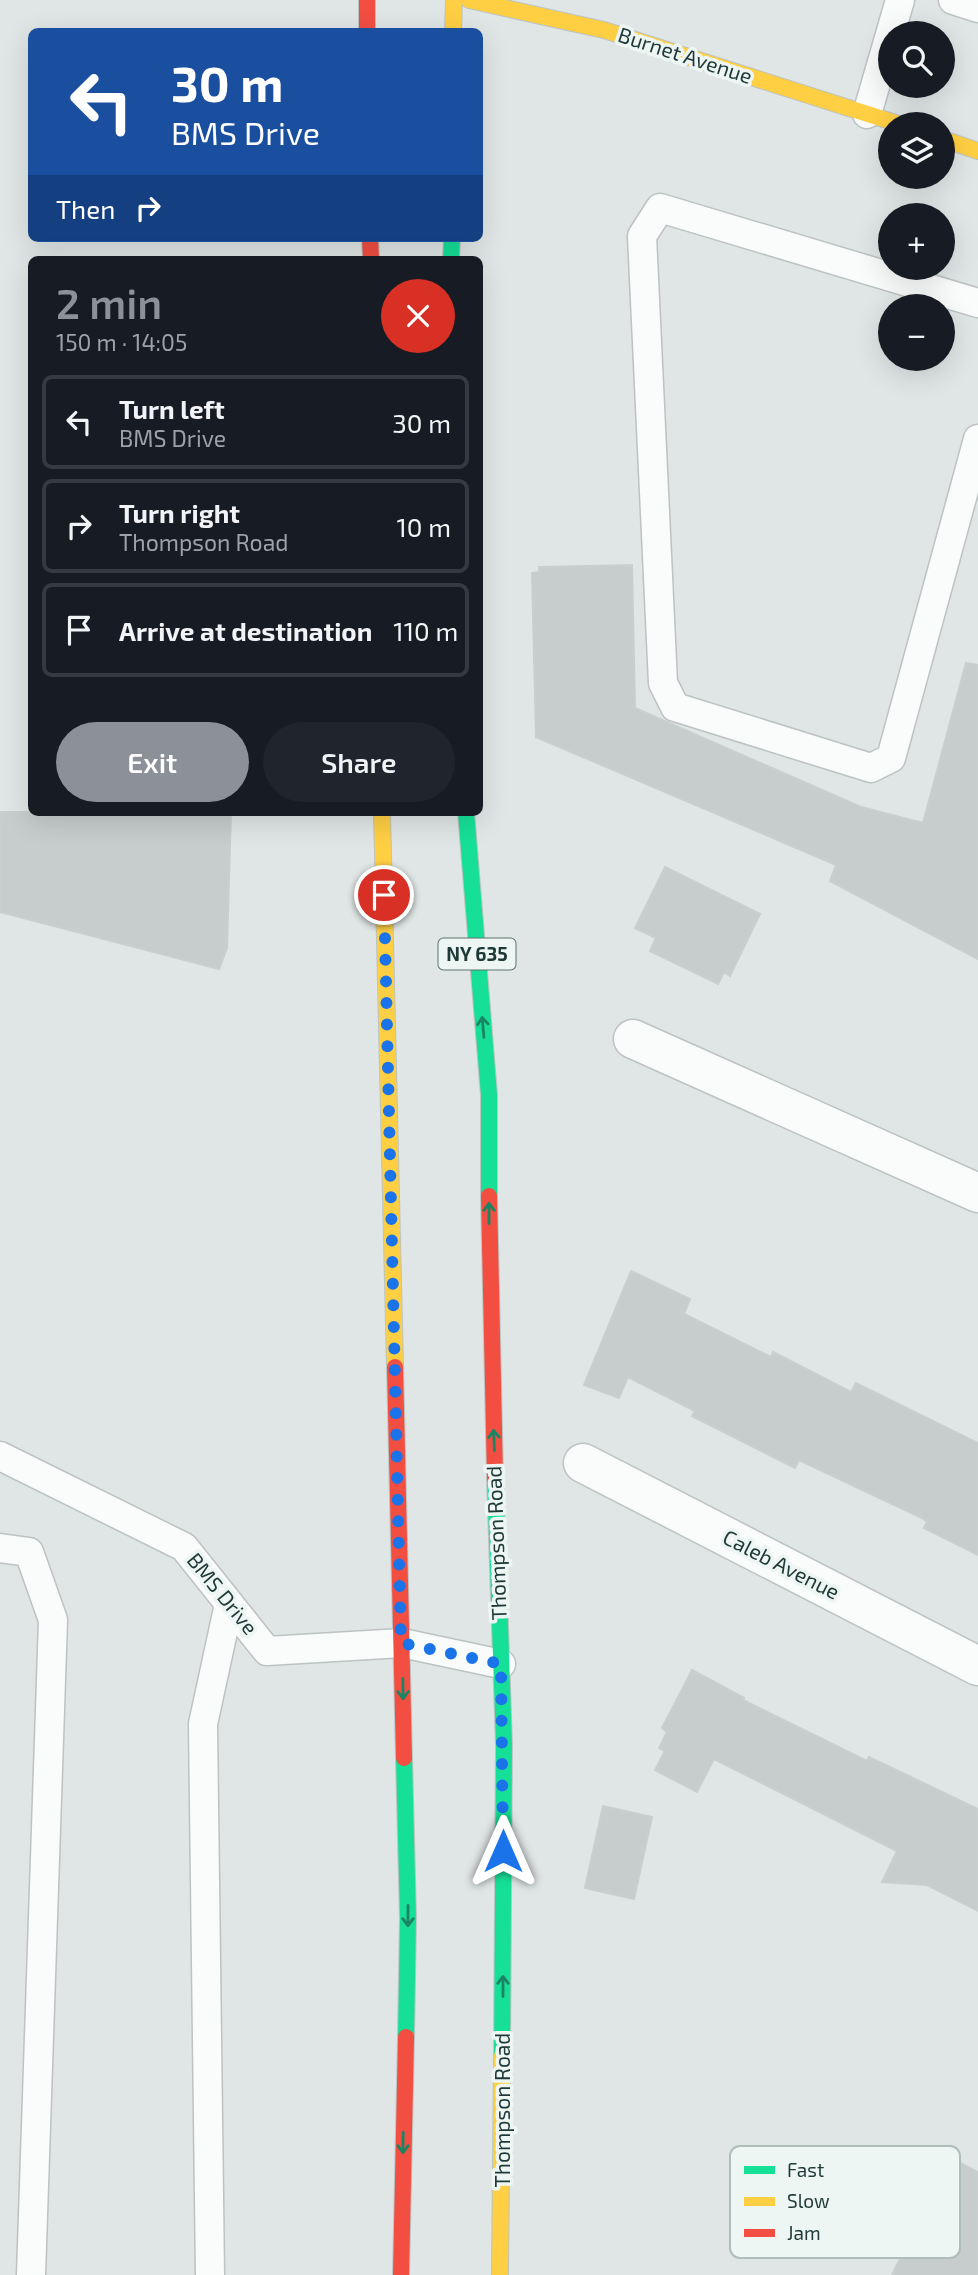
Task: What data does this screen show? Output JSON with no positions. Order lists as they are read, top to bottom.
{
  "streets": {
    "main road": ["Burnet Avenue", "NY 635", "Thompson Road"],
    "street": ["Caleb Avenue"],
    "lane": ["BMS Drive"]
  },
  "crossings": [
    ["Thompson Road", "BMS Drive"]
  ],
  "legend": ["Fast", "Slow", "Jam"],
  "page": {
    "map_buttons": ["+", "−"],
    "turn": ["30 m", "BMS Drive"],
    "then": "Then",
    "heading": ["2 min", "150 m · 14:05"],
    "list": [
      {
        "name": "Turn left",
        "note": "BMS Drive",
        "value": "30 m"
      },
      {
        "name": "Turn right",
        "note": "Thompson Road",
        "value": "10 m"
      },
      {
        "name": "Arrive at destination",
        "value": "110 m"
      }
    ],
    "buttons": ["Exit", "Share"]
  }
}
